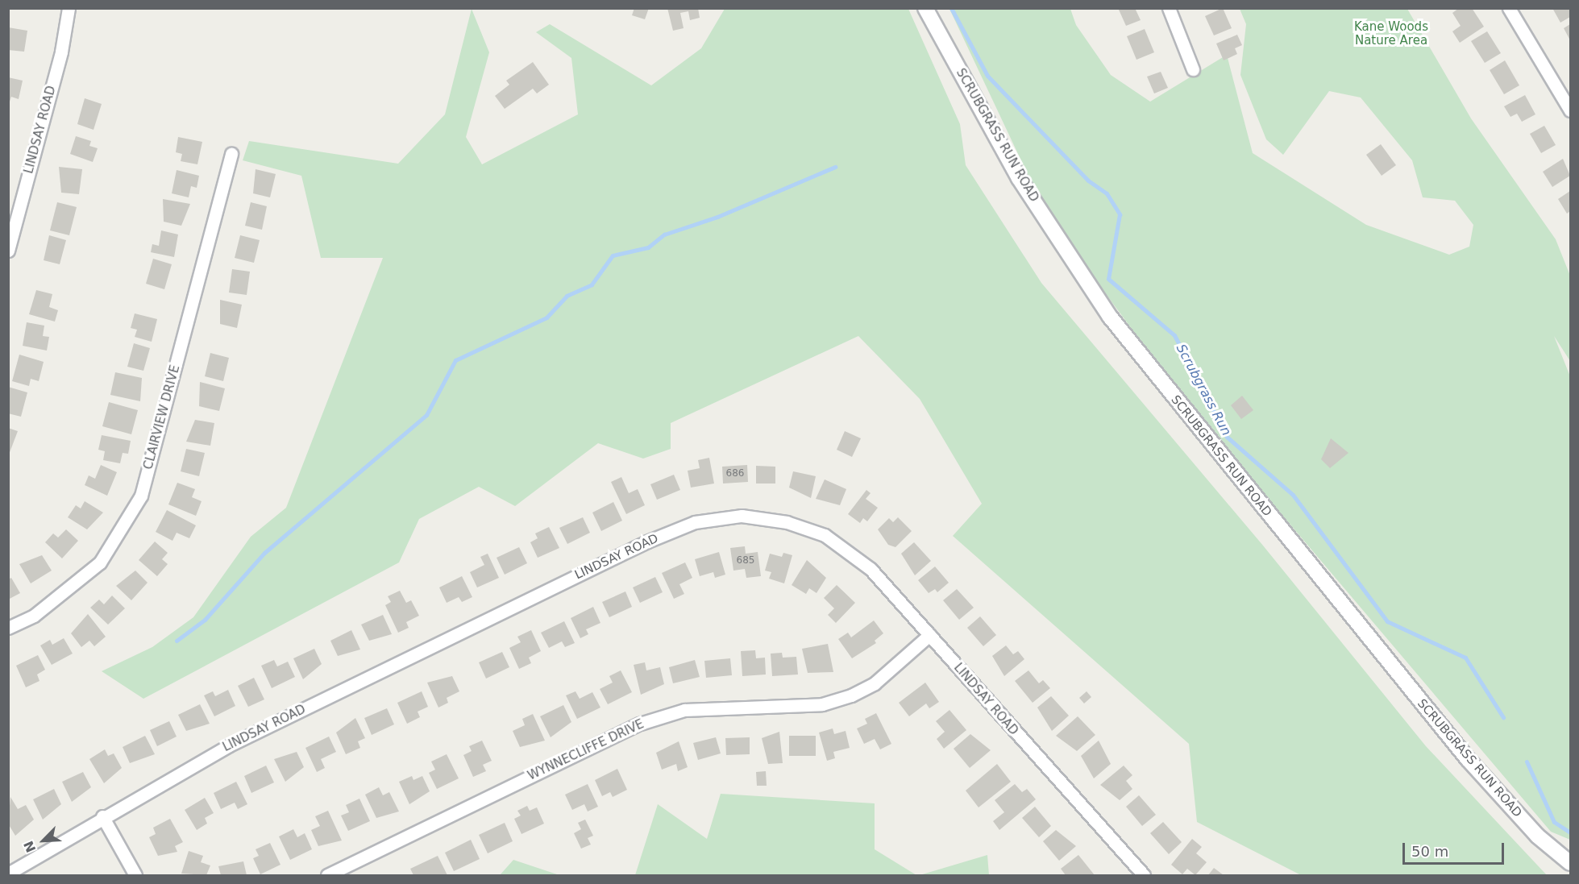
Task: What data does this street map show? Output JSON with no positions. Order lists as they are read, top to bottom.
{
  "streets": {
    "street": [
      "LINDSAY ROAD",
      "SCRUBGRASS RUN ROAD",
      "CLAIRVIEW DRIVE",
      "WYNNECLIFFE DRIVE"
    ]
  },
  "crossings": [
    ["LINDSAY ROAD", "WYNNECLIFFE DRIVE"]
  ],
  "water": ["Scrubgrass Run"],
  "parks": ["Kane Woods Nature Area"],
  "house_numbers": ["686", "685"],
  "scale_bar": "50 m",
  "north": "bottom left"
}
